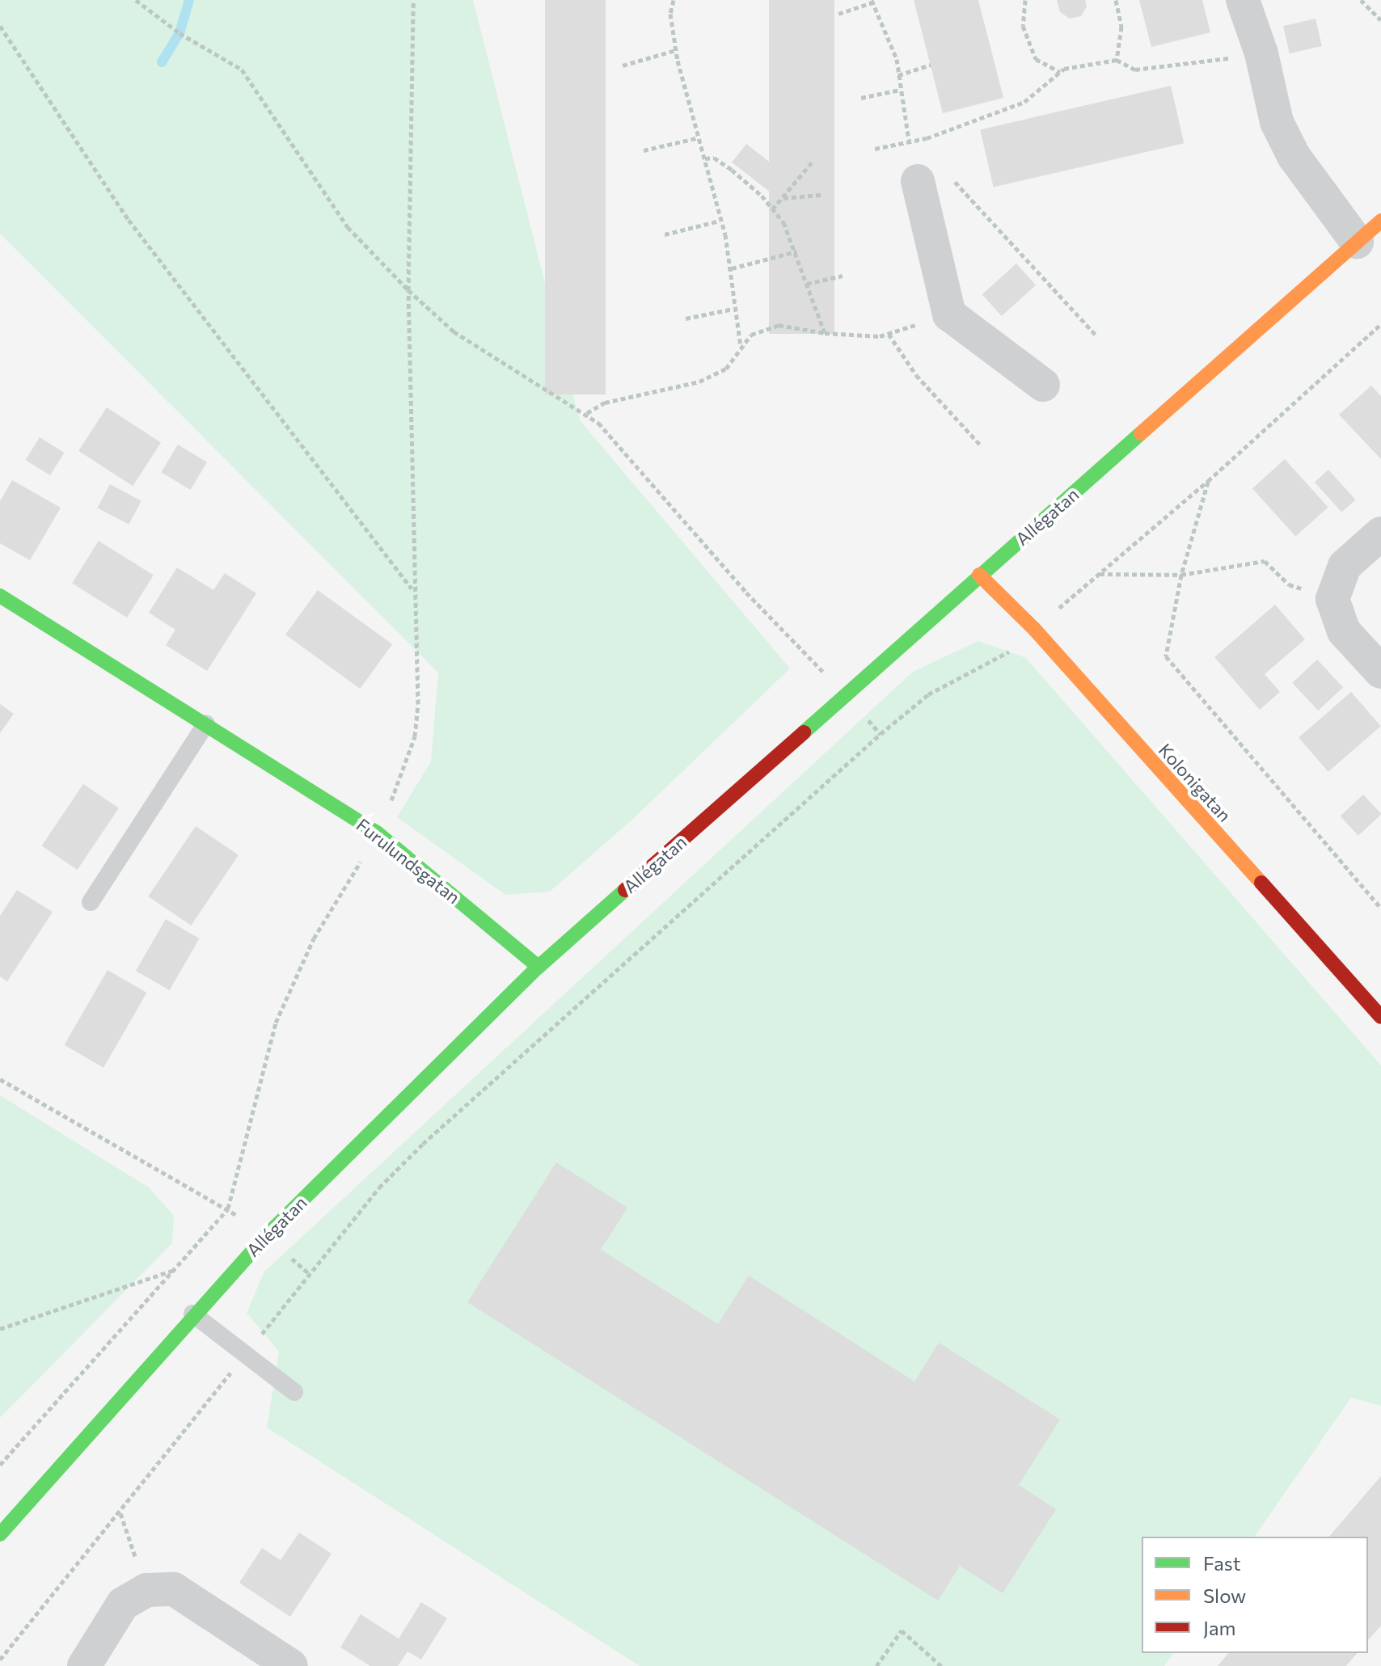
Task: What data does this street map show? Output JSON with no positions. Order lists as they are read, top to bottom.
{
  "streets": {
    "street": ["Allégatan", "Kolonigatan", "Furulundsgatan"]
  },
  "crossings": [
    ["Allégatan", "Kolonigatan"],
    ["Allégatan", "Furulundsgatan"]
  ],
  "legend": ["Fast", "Slow", "Jam"]
}
